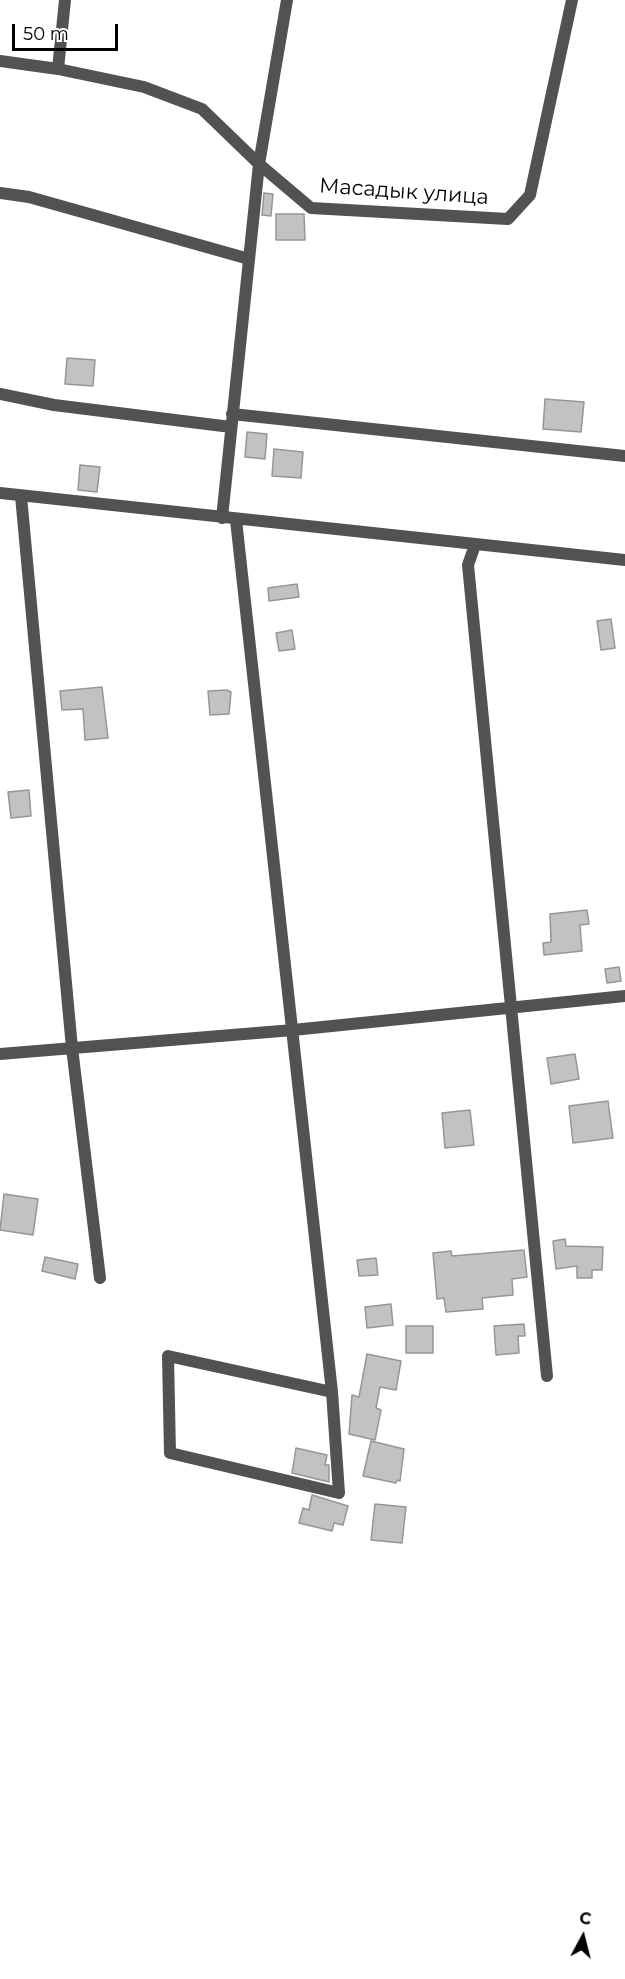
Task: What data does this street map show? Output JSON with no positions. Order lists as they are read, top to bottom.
{
  "streets": {
    "street": ["Масадык улица"]
  },
  "scale_bar": "50 m",
  "north": "top"
}
